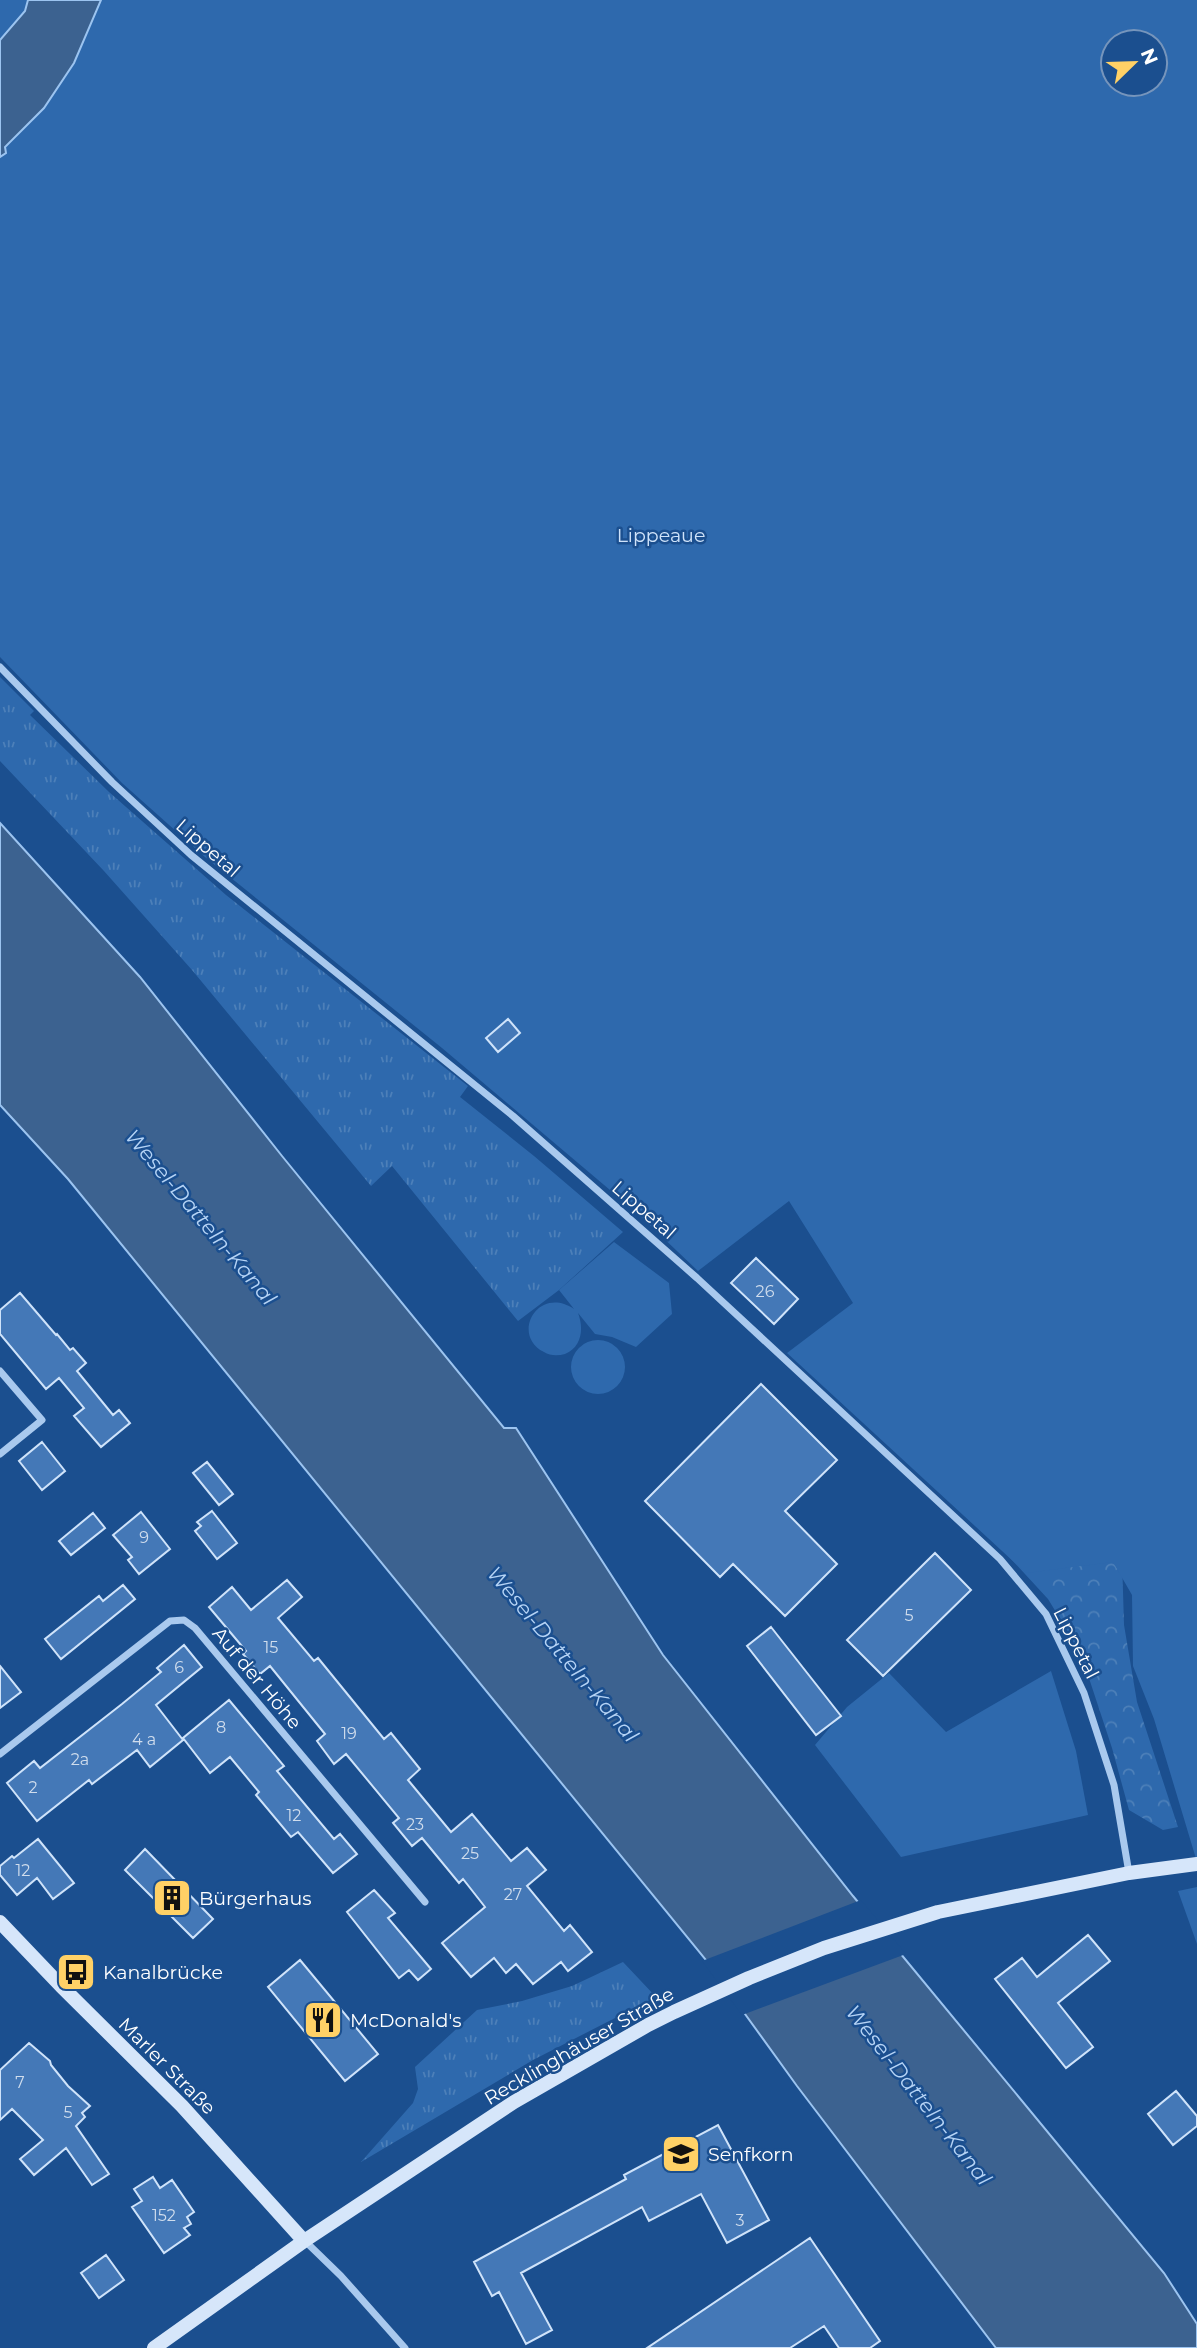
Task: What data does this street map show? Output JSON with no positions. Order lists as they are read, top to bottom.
{
  "streets": {
    "main road": ["Recklinghäuser Straße", "Marler Straße"],
    "street": ["Lippetal", "Auf der Höhe"]
  },
  "crossings": [
    ["Lippetal", "Recklinghäuser Straße"],
    ["Recklinghäuser Straße", "Marler Straße"]
  ],
  "water": ["Wesel-Datteln-Kanal"],
  "parks": ["Lippeaue"],
  "places": {
    "building": ["Bürgerhaus"],
    "bus stop": ["Kanalbrücke"],
    "restaurant": ["McDonald's"],
    "school or university": ["Senfkorn"]
  },
  "house_numbers": [
    "26",
    "9",
    "5",
    "15",
    "6",
    "8",
    "19",
    "4 a",
    "2a",
    "2",
    "12",
    "23",
    "25",
    "12",
    "27",
    "7",
    "5",
    "152",
    "3"
  ],
  "north": "top right"
}
